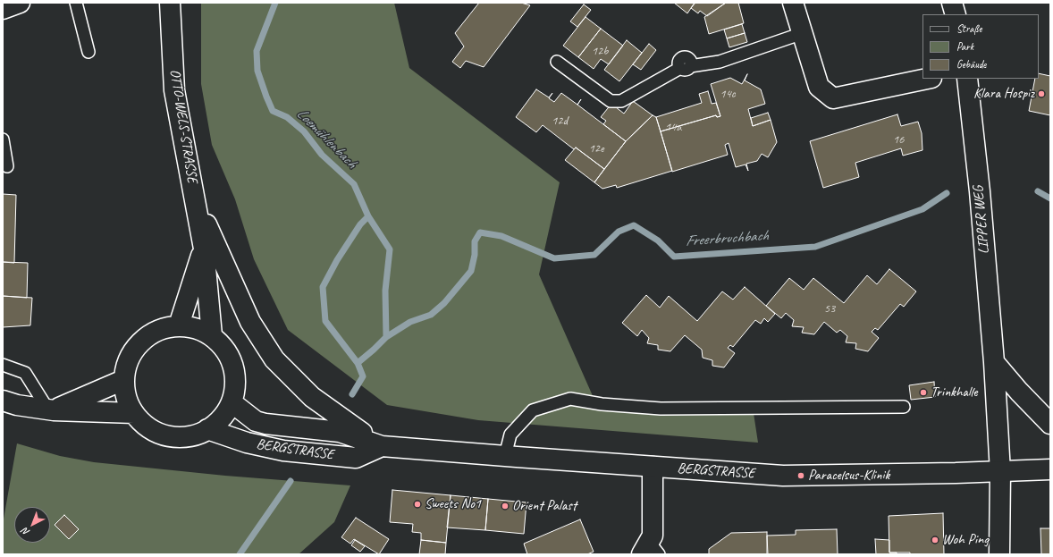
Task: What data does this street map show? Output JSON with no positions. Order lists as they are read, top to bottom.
{
  "streets": {
    "main road": ["OTTO-WELS-STRASSE", "LIPPER WEG", "BERGSTRASSE"]
  },
  "crossings": [
    ["OTTO-WELS-STRASSE", "BERGSTRASSE"],
    ["LIPPER WEG", "BERGSTRASSE"]
  ],
  "water": ["Loemühlenbach", "Freerbruchbach"],
  "places": [
    "Klara Hospiz",
    "Trinkhalle",
    "Paracelsus-Klinik",
    "Sweets No1",
    "Orient Palast",
    "Woh Ping"
  ],
  "house_numbers": [
    "12b",
    "14c",
    "12d",
    "14a",
    "16",
    "12e",
    "53"
  ],
  "legend": ["Straße", "Park", "Gebäude"],
  "north": "bottom left"
}
